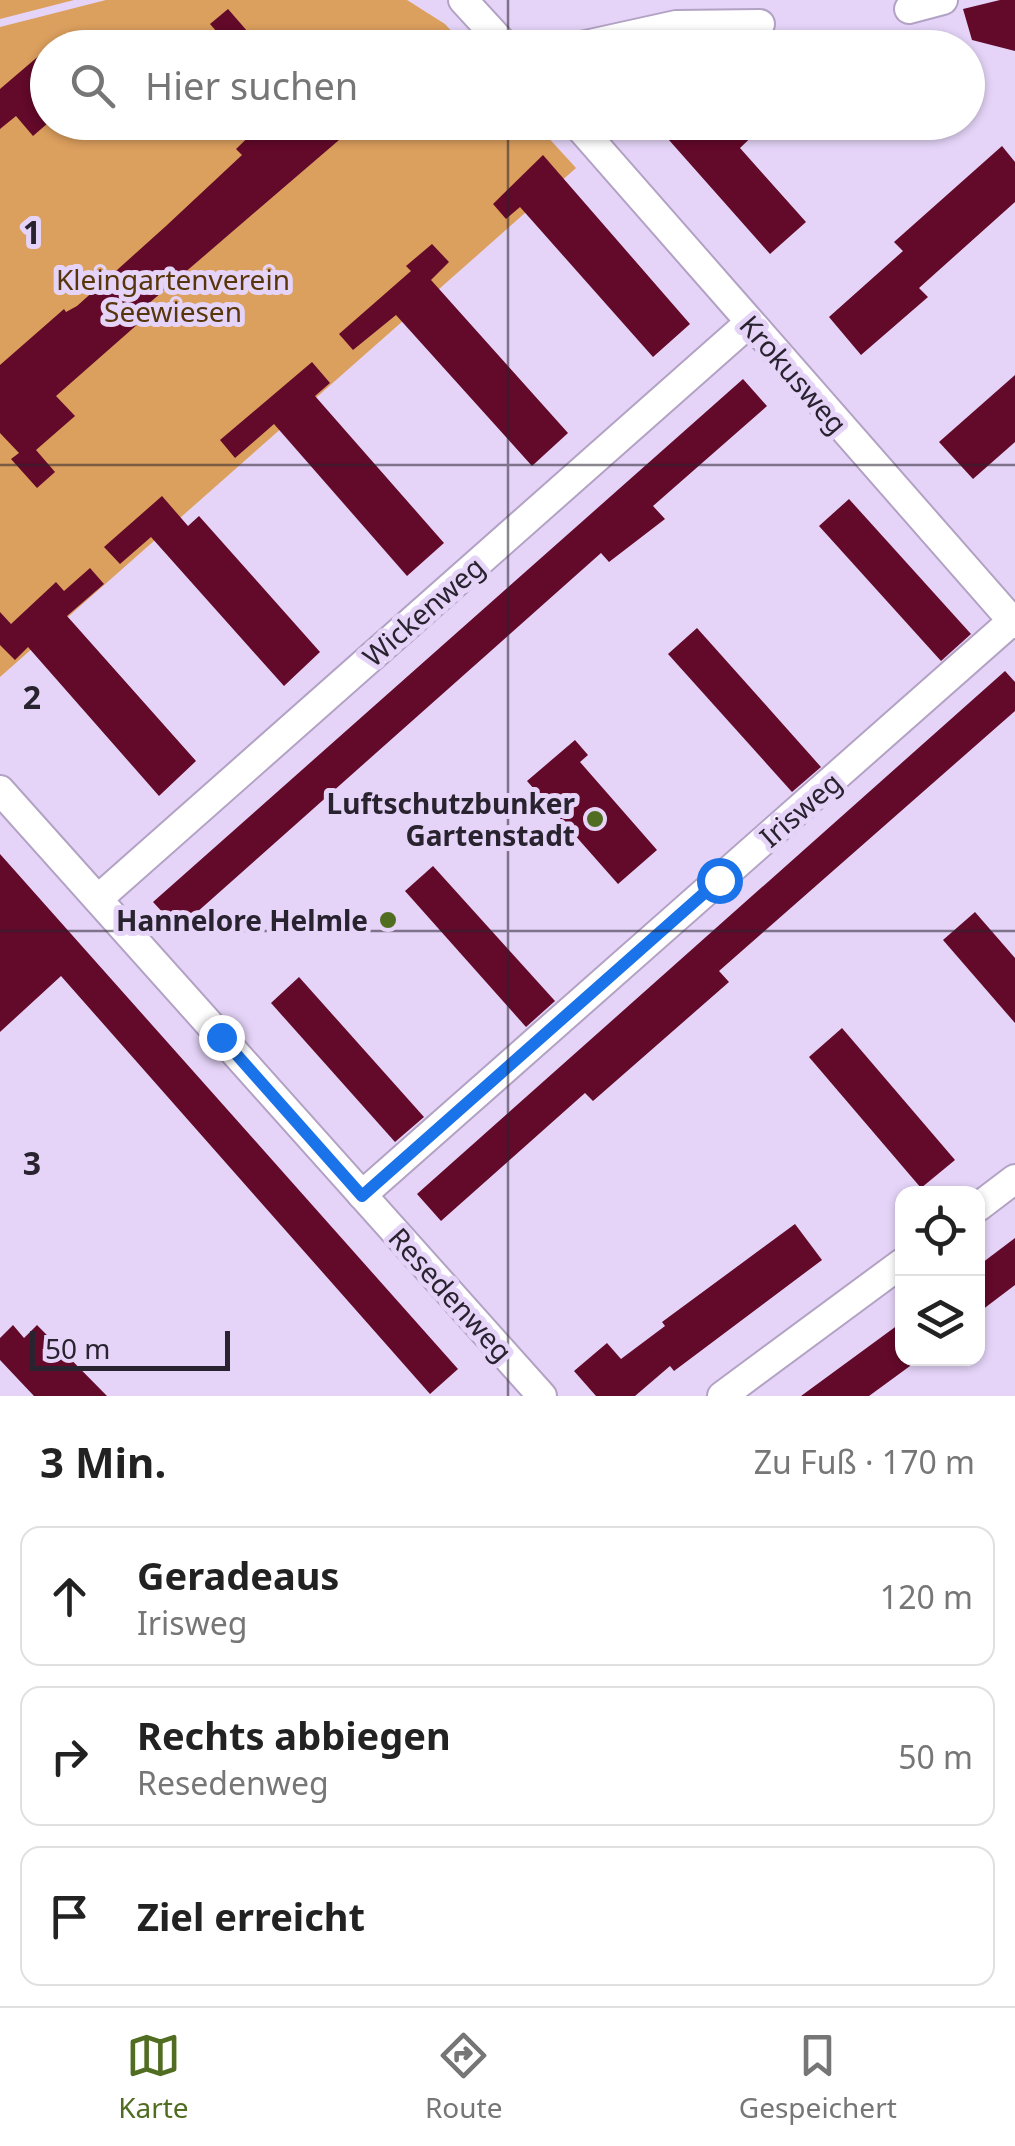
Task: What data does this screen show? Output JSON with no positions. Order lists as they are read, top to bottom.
{
  "streets": {
    "street": [
      "Krokusweg",
      "Wickenweg",
      "Irisweg",
      "Resedenweg"
    ]
  },
  "crossings": [
    ["Krokusweg", "Wickenweg"],
    ["Krokusweg", "Irisweg"],
    ["Wickenweg", "Resedenweg"],
    ["Irisweg", "Resedenweg"]
  ],
  "parks": ["Kleingartenverein Seewiesen"],
  "places": ["Luftschutzbunker Gartenstadt", "Hannelore Helmle"],
  "scale_bar": "50 m",
  "page": {
    "search": "Hier suchen",
    "scale": "50 m",
    "heading": ["3 Min.", "Zu Fuß · 170 m"],
    "list": [
      ["Geradeaus", "Irisweg", "120 m"],
      ["Rechts abbiegen", "Resedenweg", "50 m"],
      "Ziel erreicht"
    ],
    "nav": ["Karte", "Route", "Gespeichert"]
  },
  "grid": {
    "rows": ["1", "2", "3"]
  }
}
